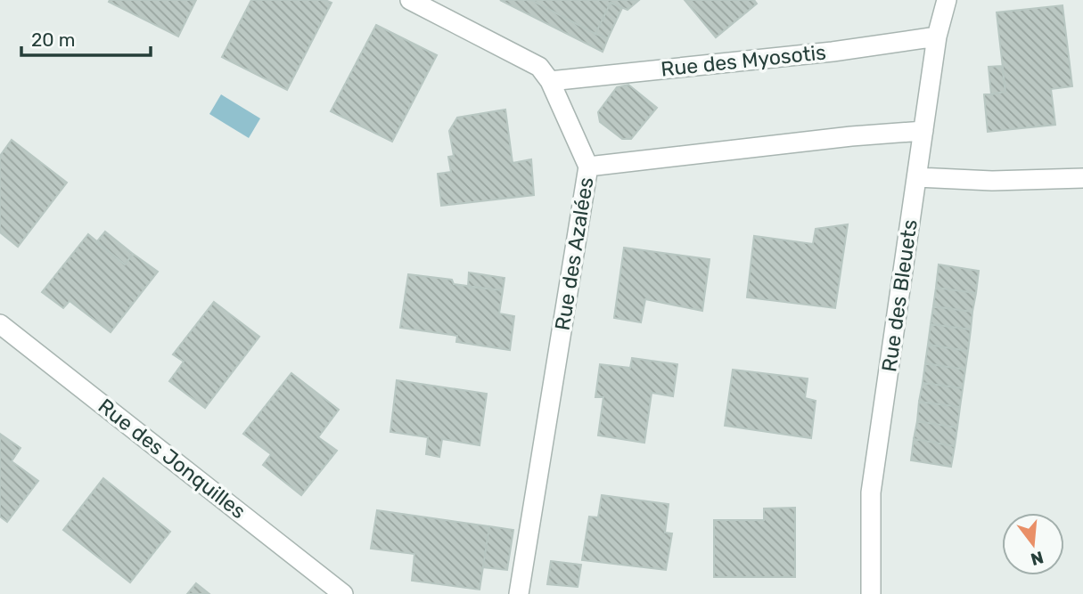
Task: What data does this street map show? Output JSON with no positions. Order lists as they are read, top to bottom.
{
  "streets": {
    "street": [
      "Rue des Myosotis",
      "Rue des Azalées",
      "Rue des Bleuets",
      "Rue des Jonquilles"
    ]
  },
  "crossings": [
    ["Rue des Myosotis", "Rue des Azalées"],
    ["Rue des Myosotis", "Rue des Bleuets"]
  ],
  "scale_bar": "20 m",
  "north": "bottom"
}
